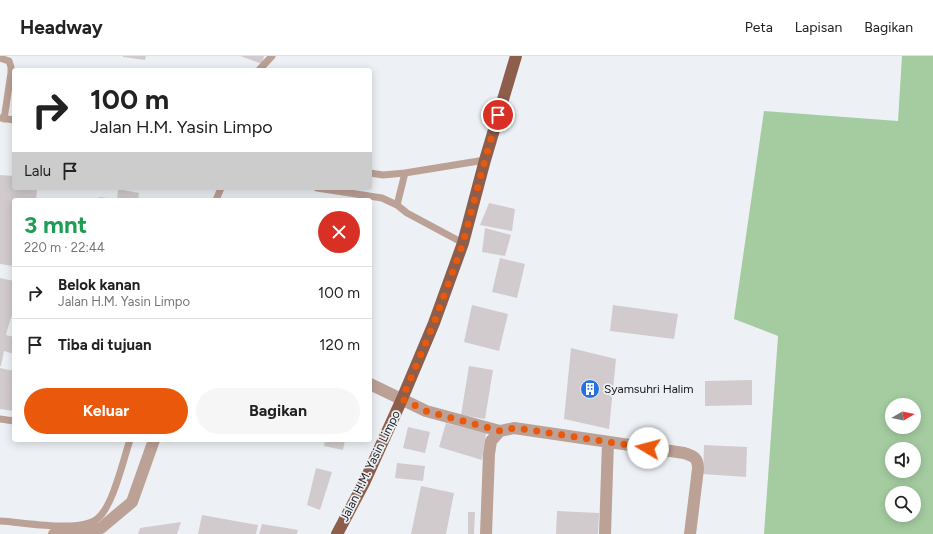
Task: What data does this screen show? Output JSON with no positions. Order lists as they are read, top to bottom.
{
  "streets": {
    "main road": ["Jalan H.M. Yasin Limpo"]
  },
  "places": {
    "building": ["Syamsuhri Halim"]
  },
  "north": "right",
  "page": {
    "header": "Headway",
    "nav": ["Peta", "Lapisan", "Bagikan"],
    "turn": ["100 m", "Jalan H.M. Yasin Limpo"],
    "then": "Lalu",
    "heading": ["3 mnt", "220 m · 22:44"],
    "list": [
      {
        "name": "Belok kanan",
        "note": "Jalan H.M. Yasin Limpo",
        "value": "100 m"
      },
      {
        "name": "Tiba di tujuan",
        "value": "120 m"
      }
    ],
    "buttons": ["Keluar", "Bagikan"]
  }
}
